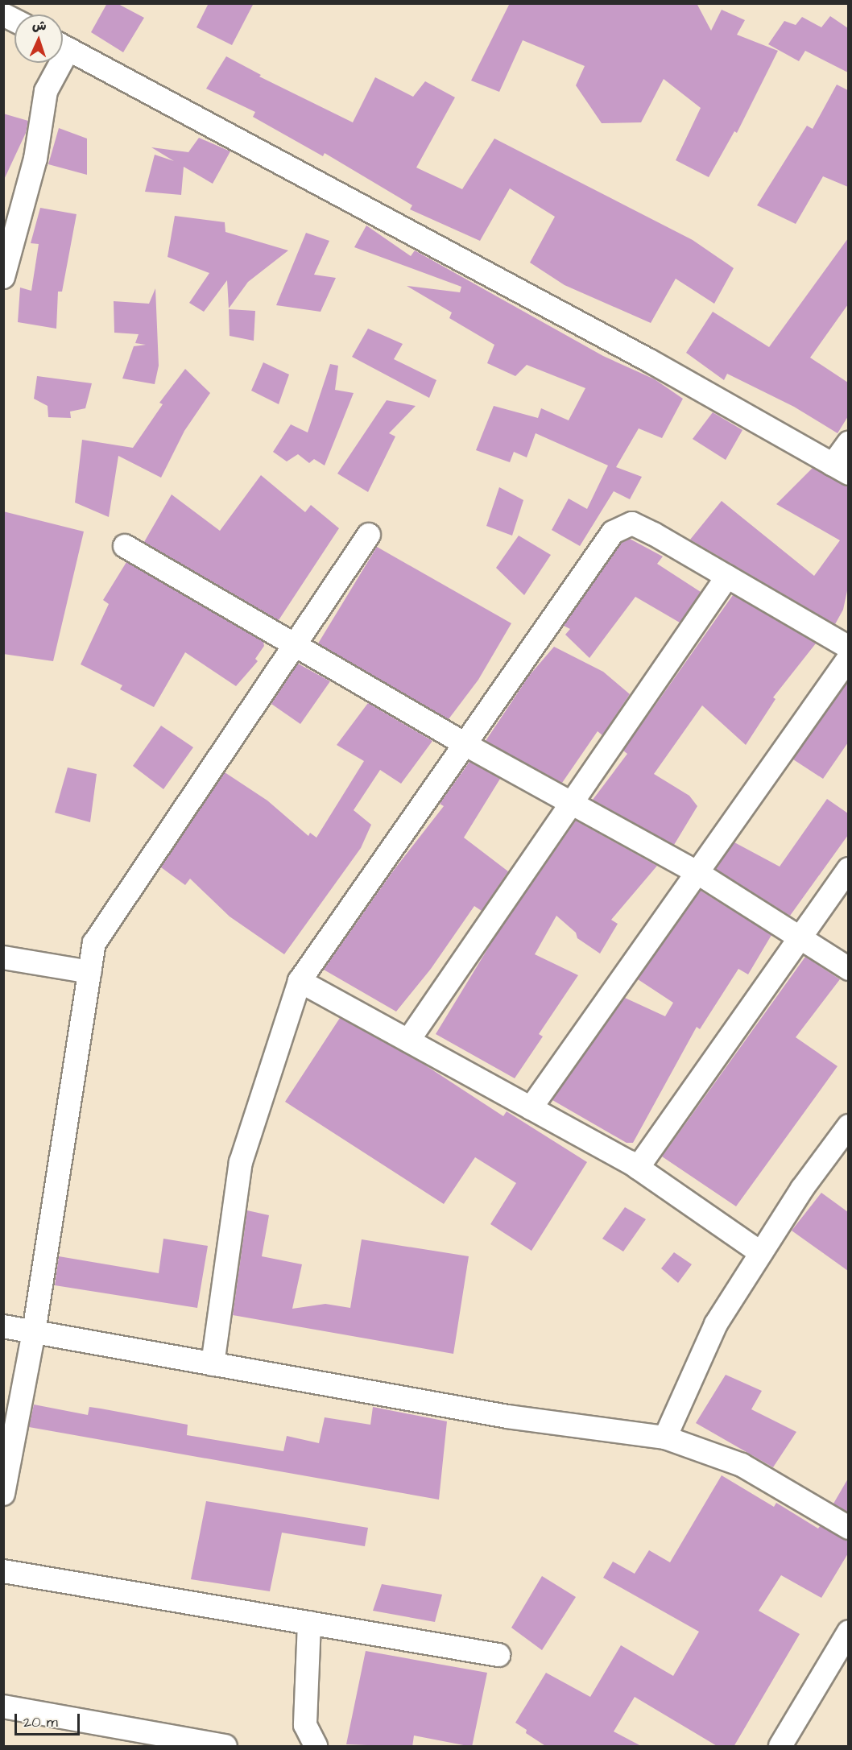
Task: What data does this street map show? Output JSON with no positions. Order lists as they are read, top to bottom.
{
  "scale_bar": "20 m",
  "north": "top"
}
